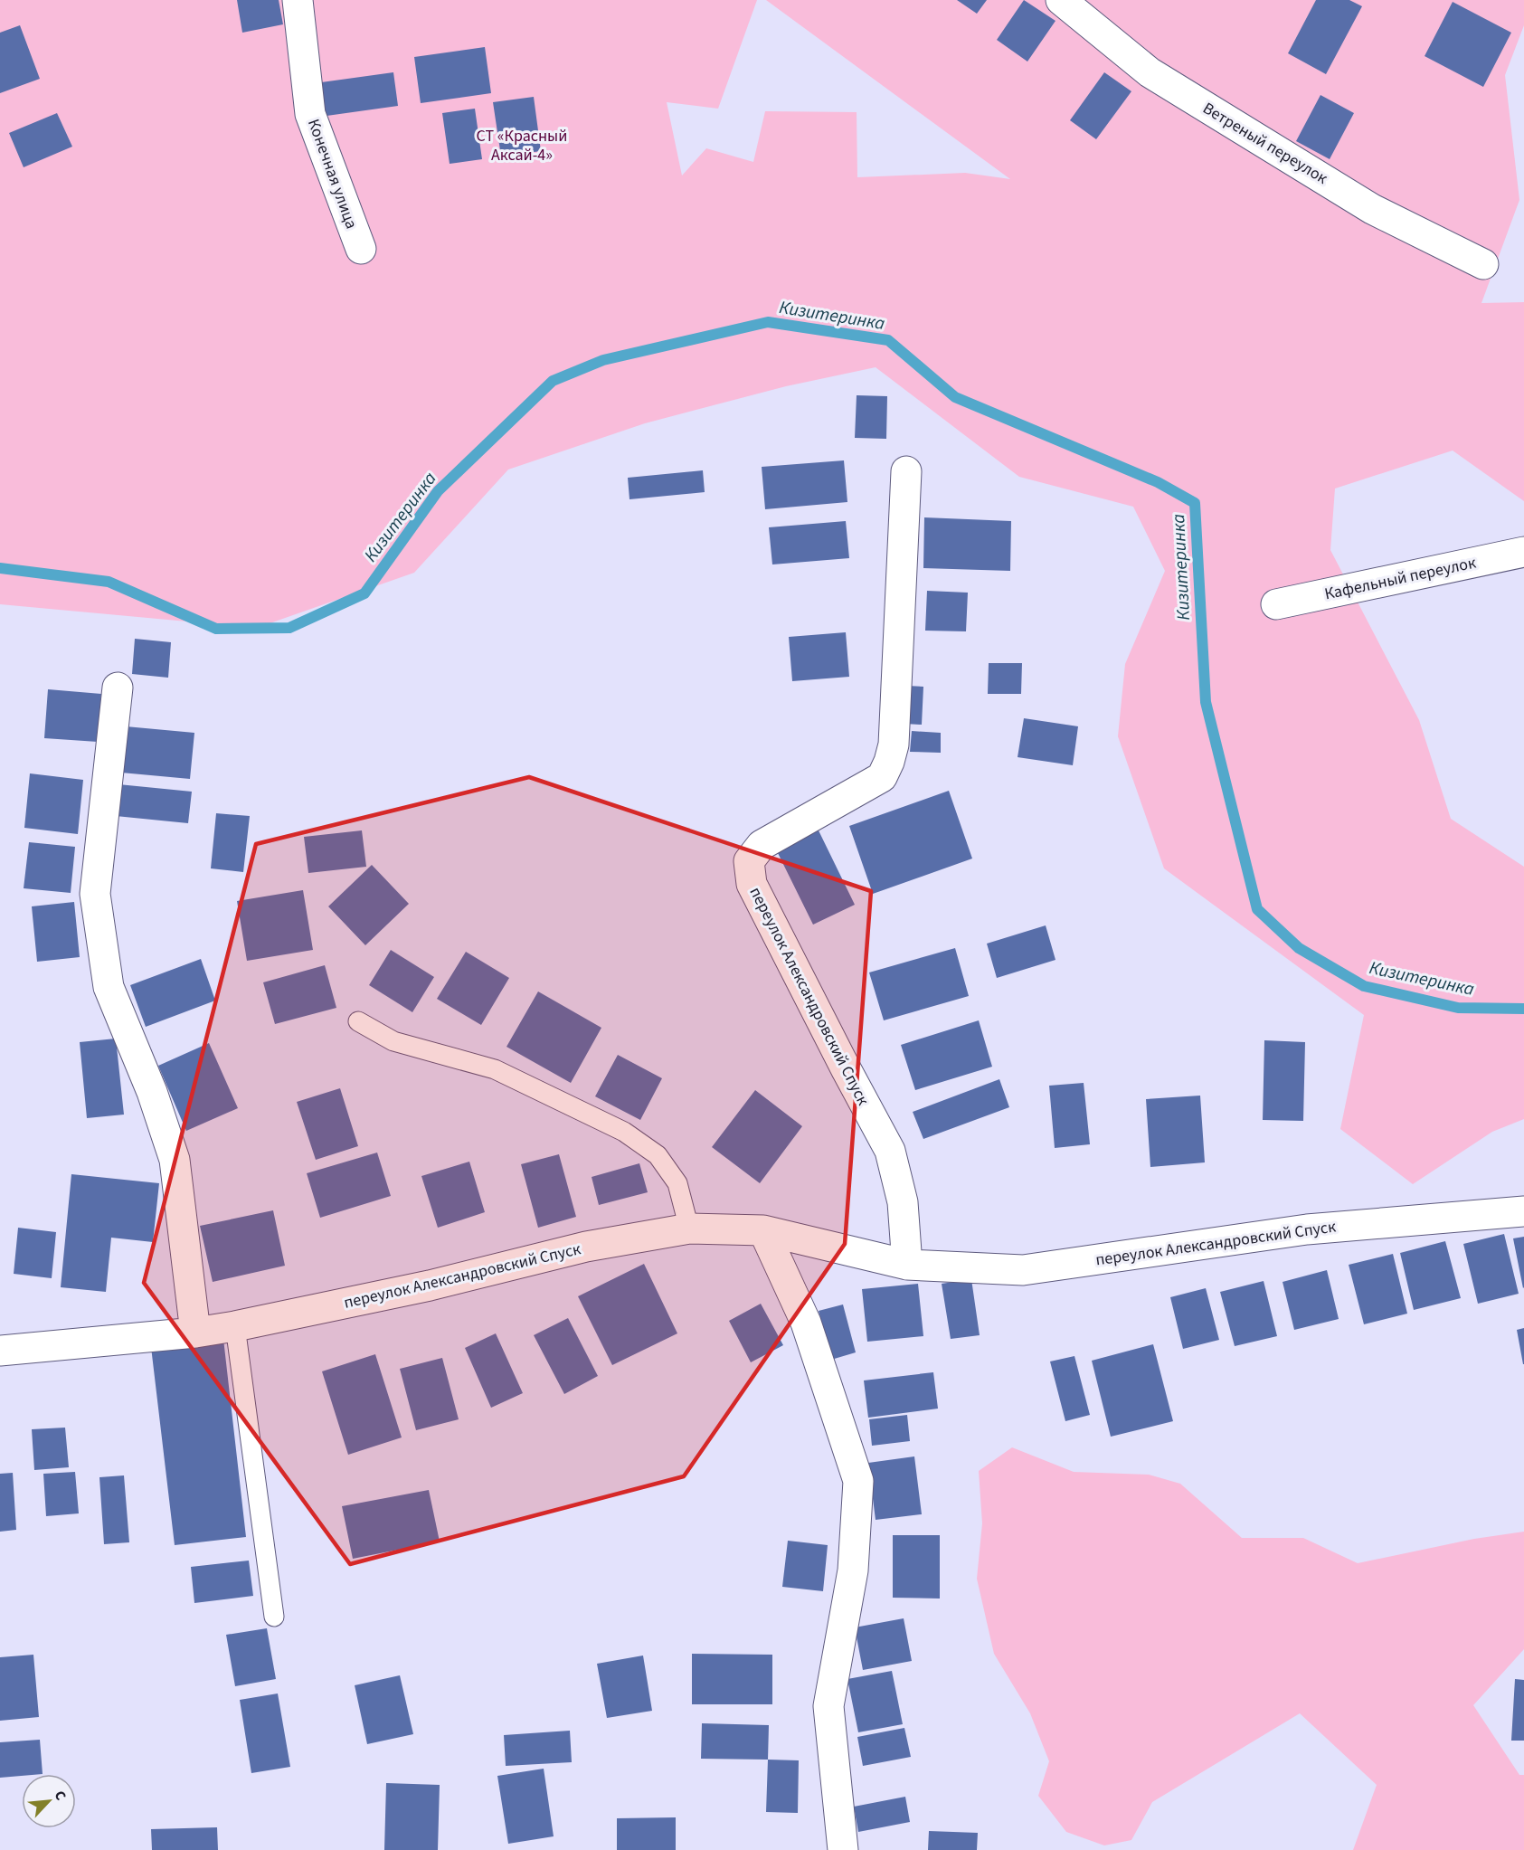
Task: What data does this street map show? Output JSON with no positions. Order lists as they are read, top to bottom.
{
  "streets": {
    "street": [
      "Ветреный переулок",
      "Конечная улица",
      "Кафельный переулок",
      "переулок Александровский Спуск"
    ]
  },
  "water": ["Кизитеринка"],
  "parks": ["СТ «Красный Аксай-4»"],
  "north": "top right"
}
